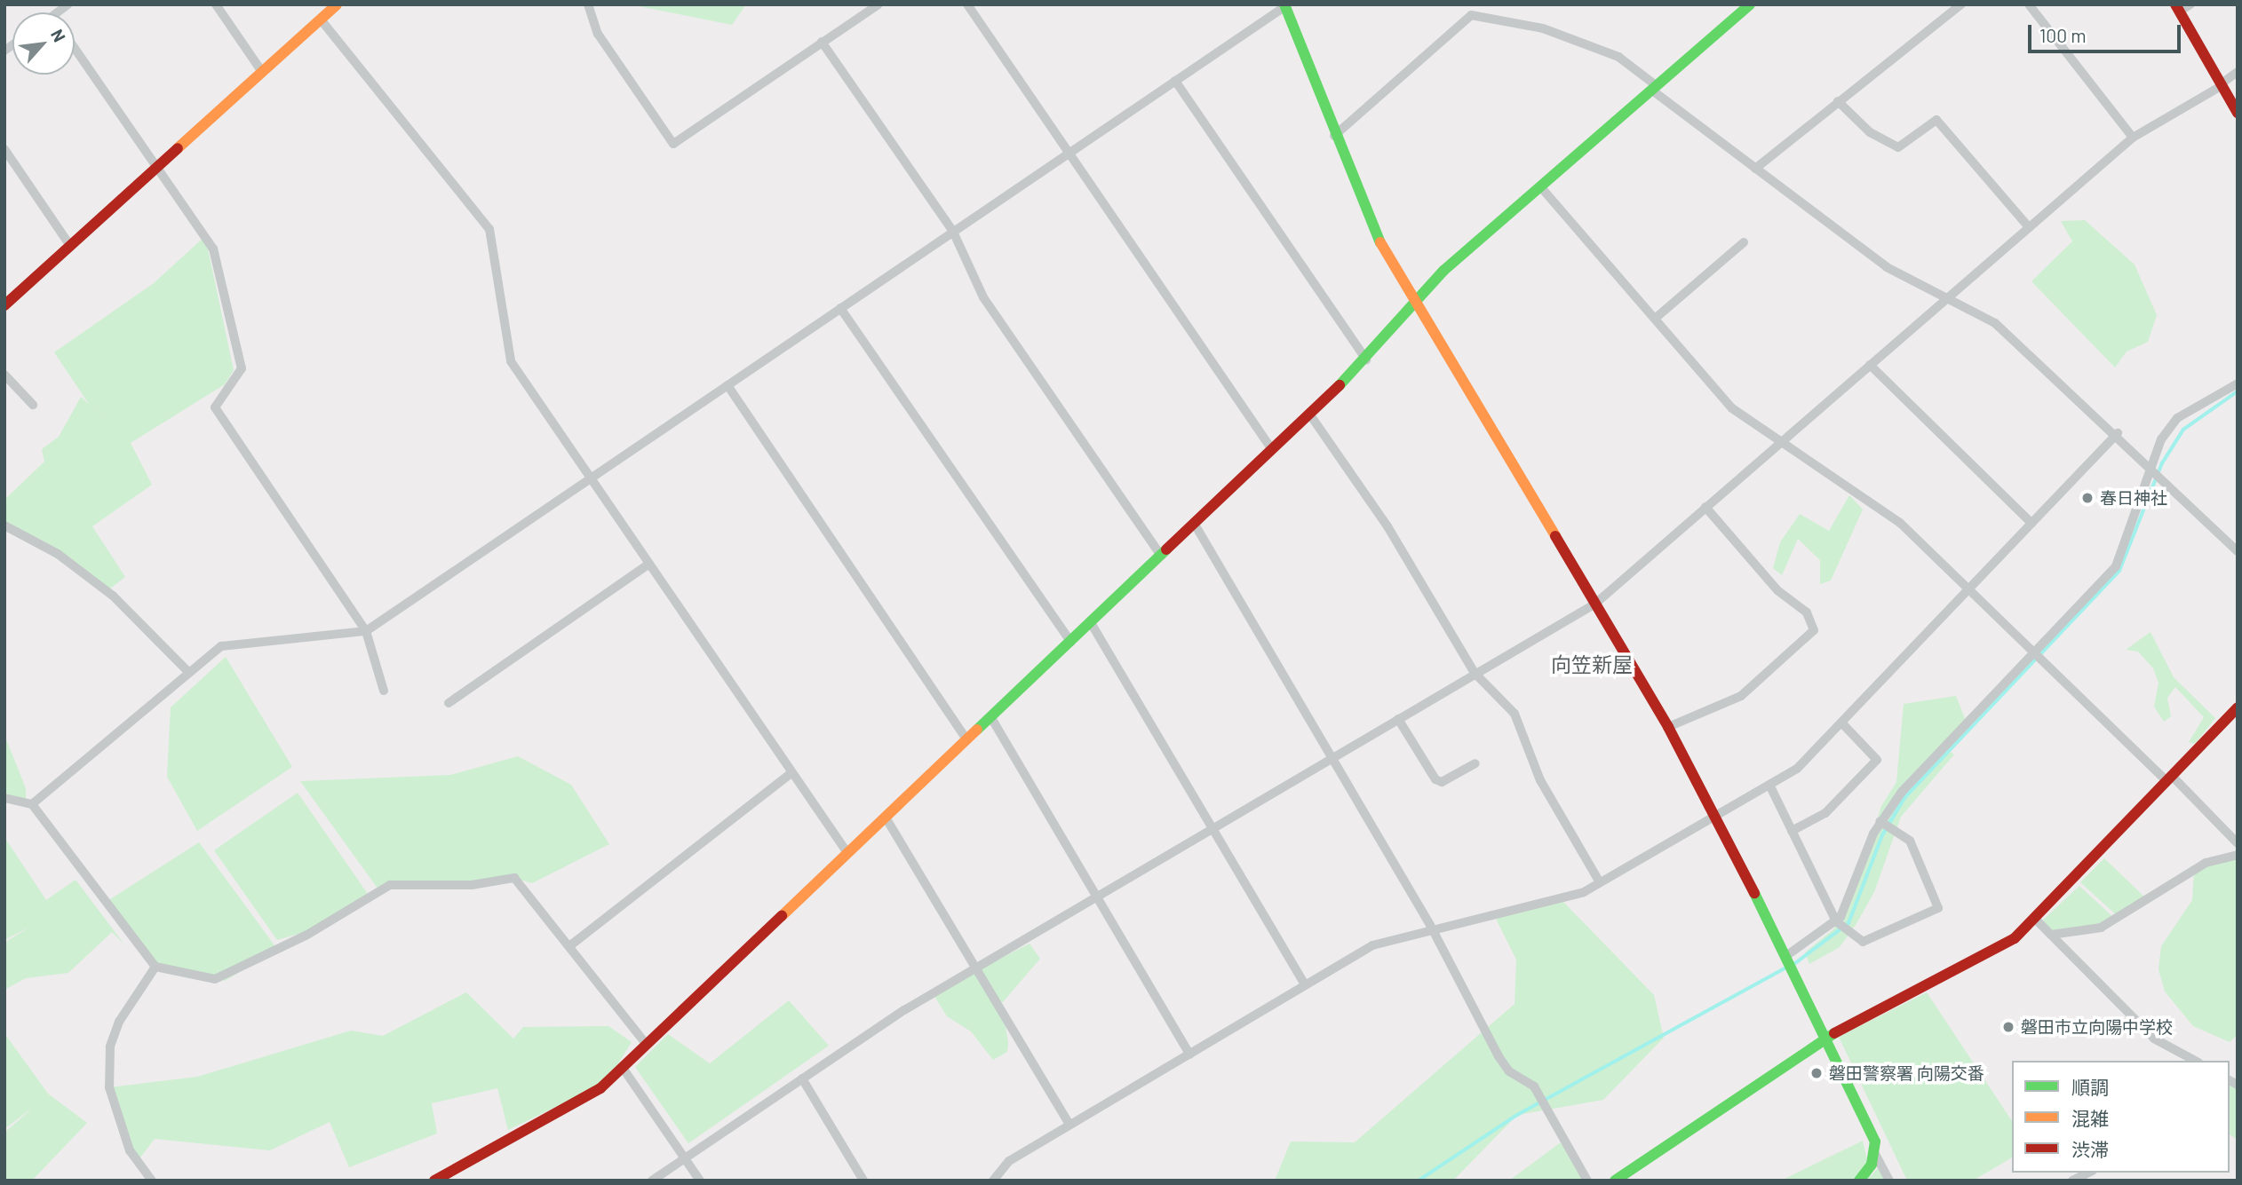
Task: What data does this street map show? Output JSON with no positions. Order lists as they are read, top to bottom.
{
  "districts": ["向笠新屋"],
  "places": ["春日神社", "磐田市立向陽中学校", "磐田警察署 向陽交番"],
  "legend": ["順調", "混雑", "渋滞"],
  "scale_bar": "100 m",
  "north": "top right"
}
